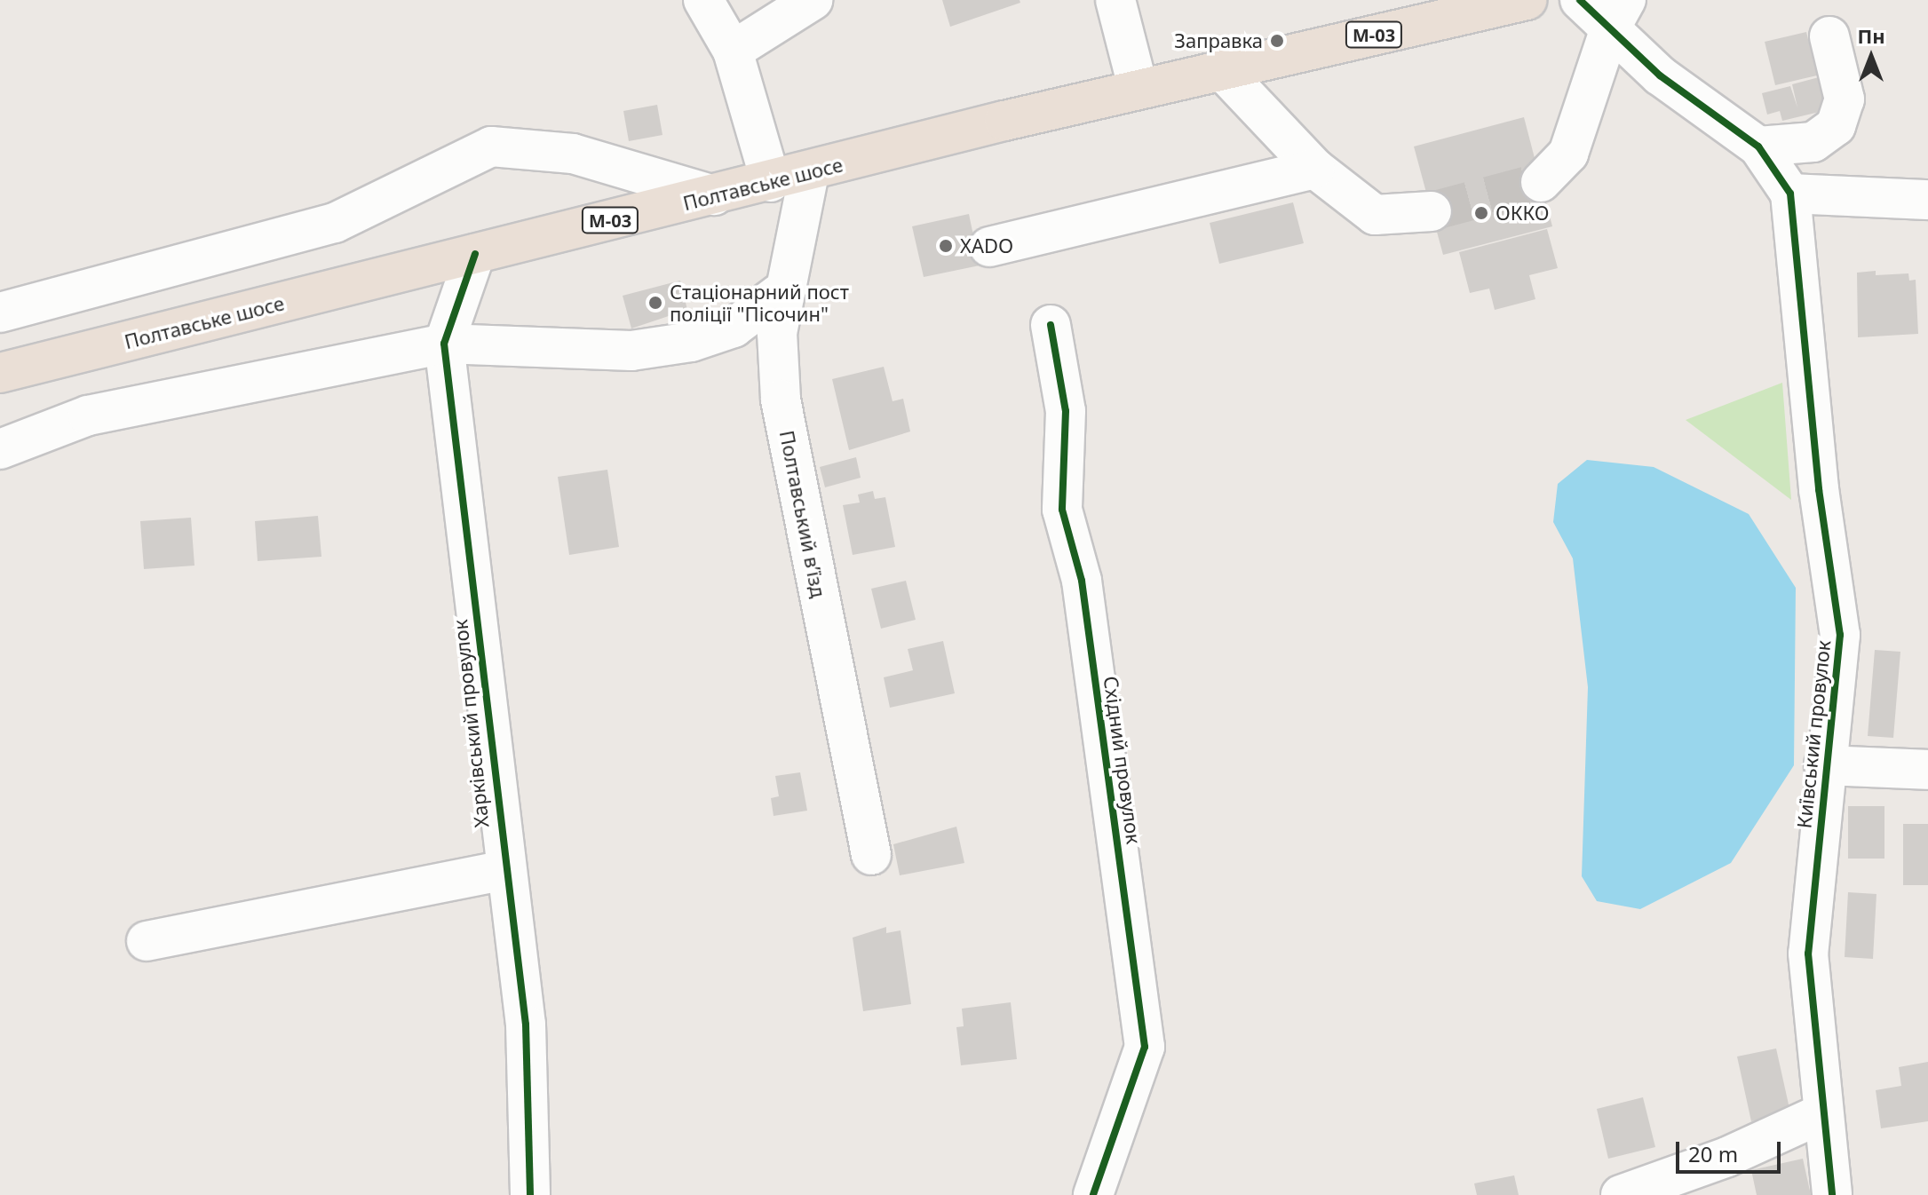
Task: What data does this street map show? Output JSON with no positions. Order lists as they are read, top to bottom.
{
  "streets": {
    "highway": ["М-03", "Полтавське шосе"],
    "street": [
      "Полтавський в’їзд",
      "Харківський провулок",
      "Київський провулок",
      "Східний провулок"
    ]
  },
  "crossings": [
    ["Полтавське шосе", "Полтавський в’їзд"],
    ["Полтавське шосе", "Харківський провулок"]
  ],
  "places": [
    "Заправка",
    "ОККО",
    "XADO",
    "Стаціонарний пост поліції \"Пісочин\""
  ],
  "scale_bar": "20 m",
  "north": "top"
}
